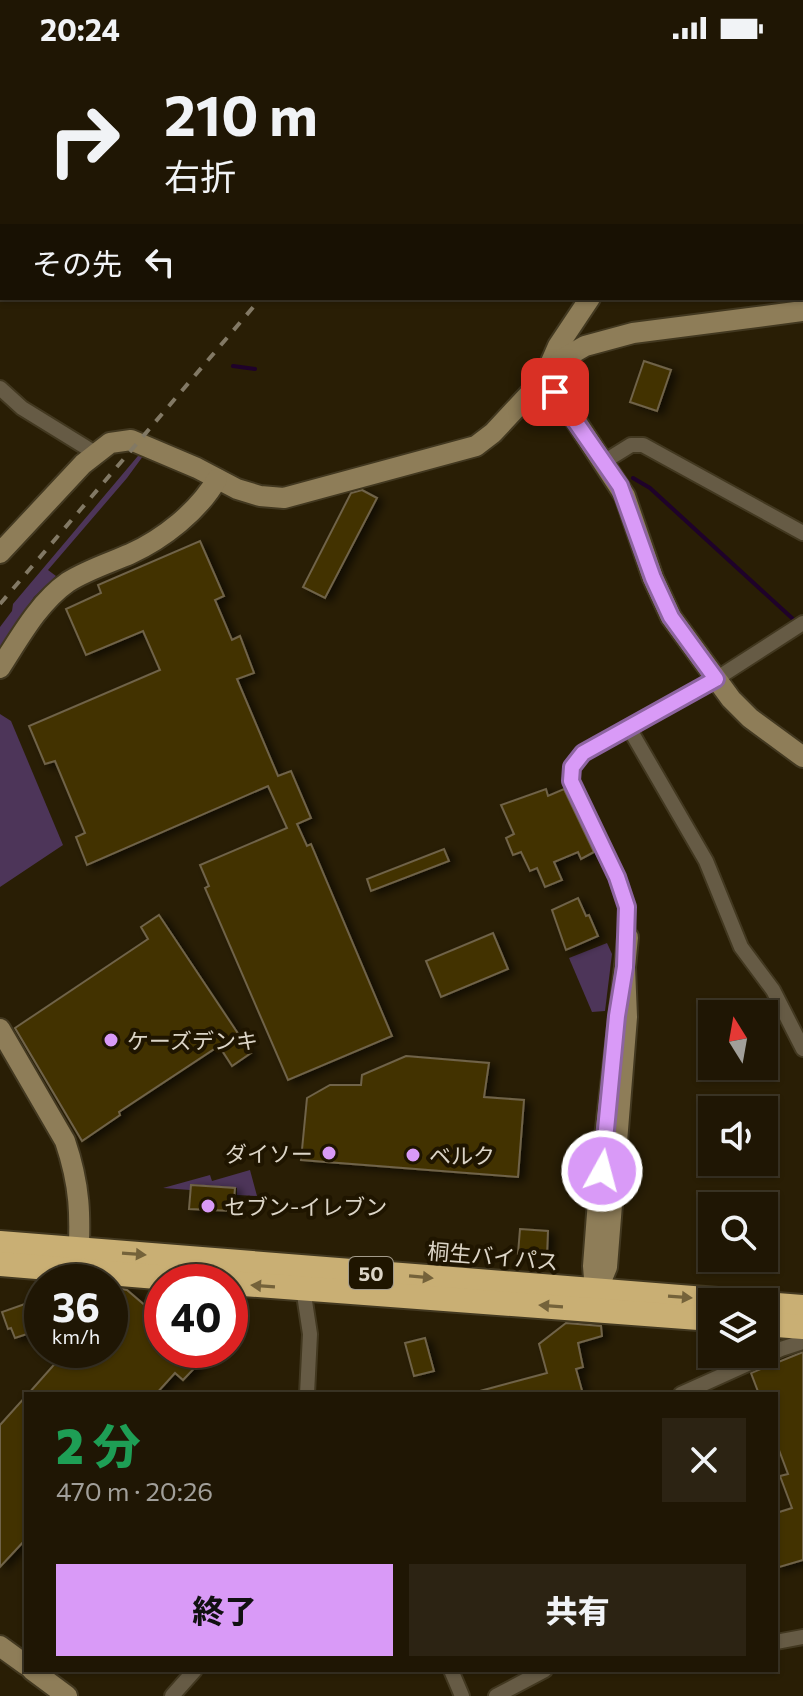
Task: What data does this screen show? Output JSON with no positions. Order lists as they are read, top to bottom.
{
  "streets": {
    "highway": ["桐生バイパス", "50"]
  },
  "places": [
    "ケーズデンキ",
    "ダイソー",
    "ベルク",
    "セブン-イレブン"
  ],
  "north": "top",
  "page": {
    "status": "20:24",
    "turn": ["210 m", "右折"],
    "then": "その先",
    "speed": "36 km/h",
    "limit": "40",
    "heading": ["2 分", "470 m · 20:26"],
    "buttons": ["終了", "共有"]
  }
}
